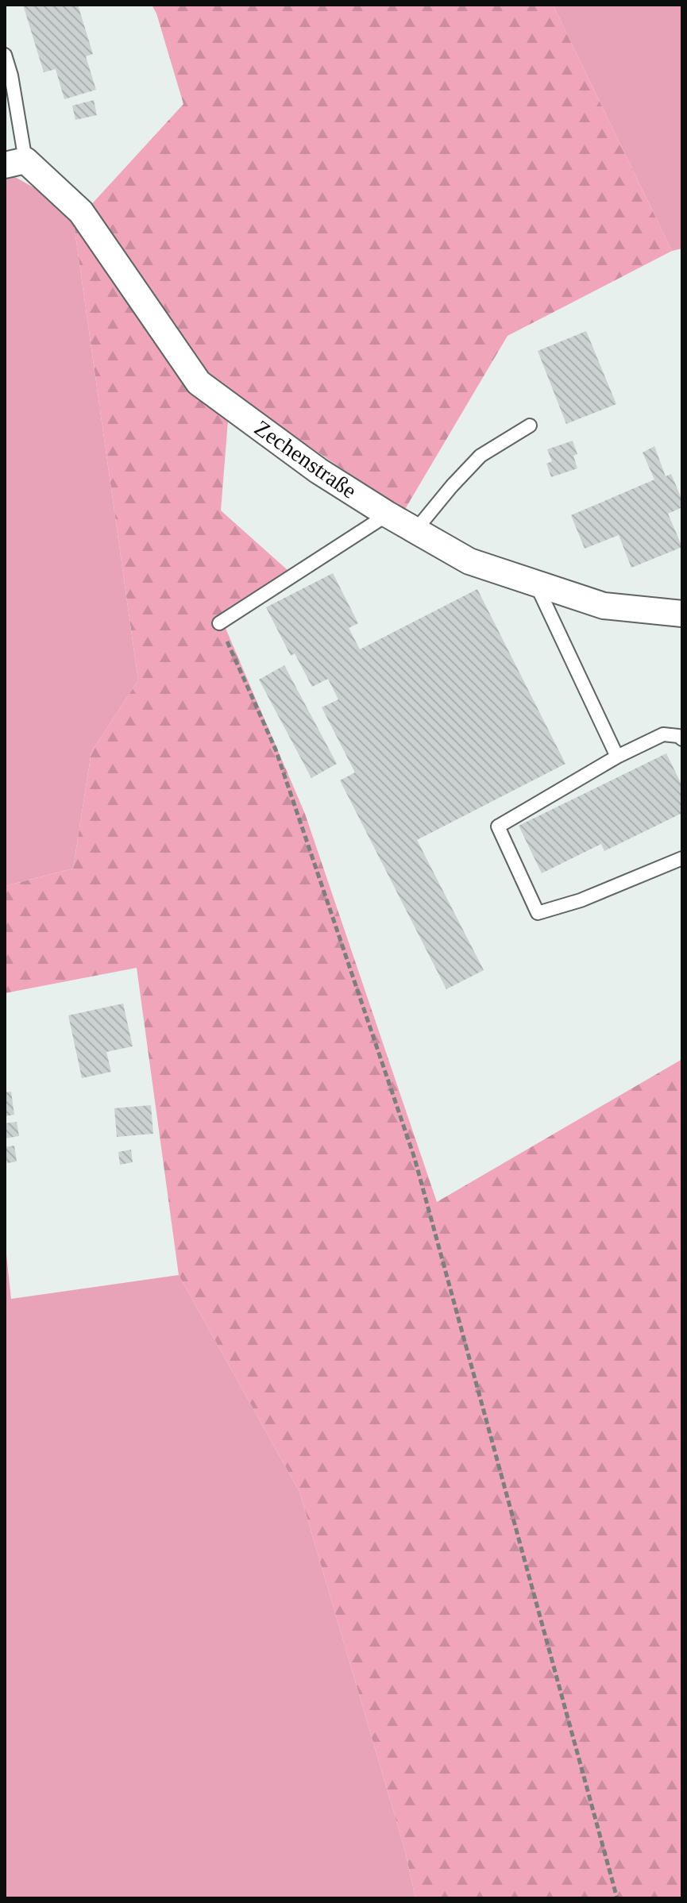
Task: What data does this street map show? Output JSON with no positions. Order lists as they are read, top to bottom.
{
  "streets": {
    "street": ["Zechenstraße"]
  }
}
